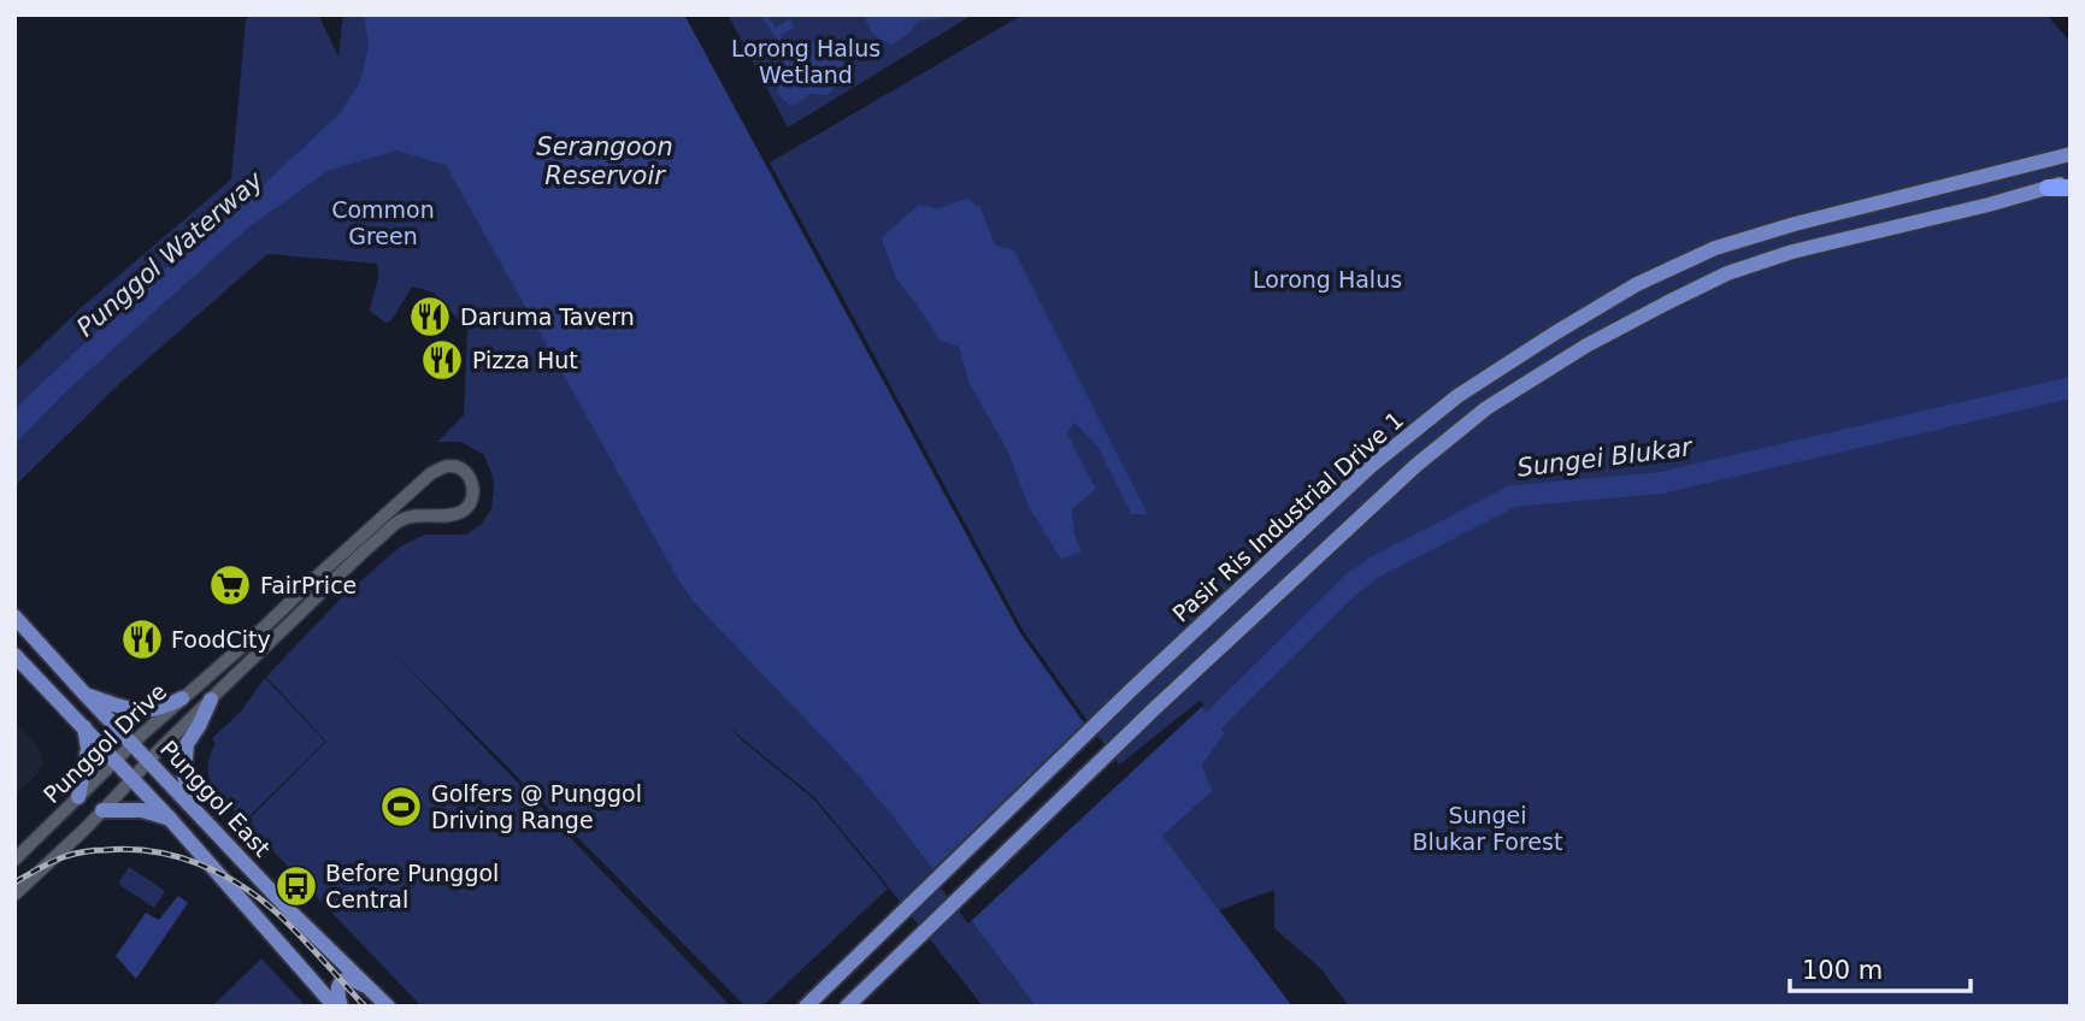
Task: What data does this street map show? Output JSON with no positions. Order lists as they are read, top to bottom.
{
  "streets": {
    "main road": ["Pasir Ris Industrial Drive 1", "Punggol East"],
    "street": ["Punggol Drive"]
  },
  "crossings": [
    ["Punggol Drive", "Punggol East"]
  ],
  "water": ["Serangoon Reservoir", "Punggol Waterway", "Sungei Blukar"],
  "parks": [
    "Lorong Halus Wetland",
    "Common Green",
    "Lorong Halus",
    "Sungei Blukar Forest"
  ],
  "places": {
    "restaurant": ["Daruma Tavern", "Pizza Hut", "FoodCity"],
    "supermarket": ["FairPrice"],
    "sports": ["Golfers @ Punggol Driving Range"],
    "bus stop": ["Before Punggol Central"]
  },
  "scale_bar": "100 m"
}
